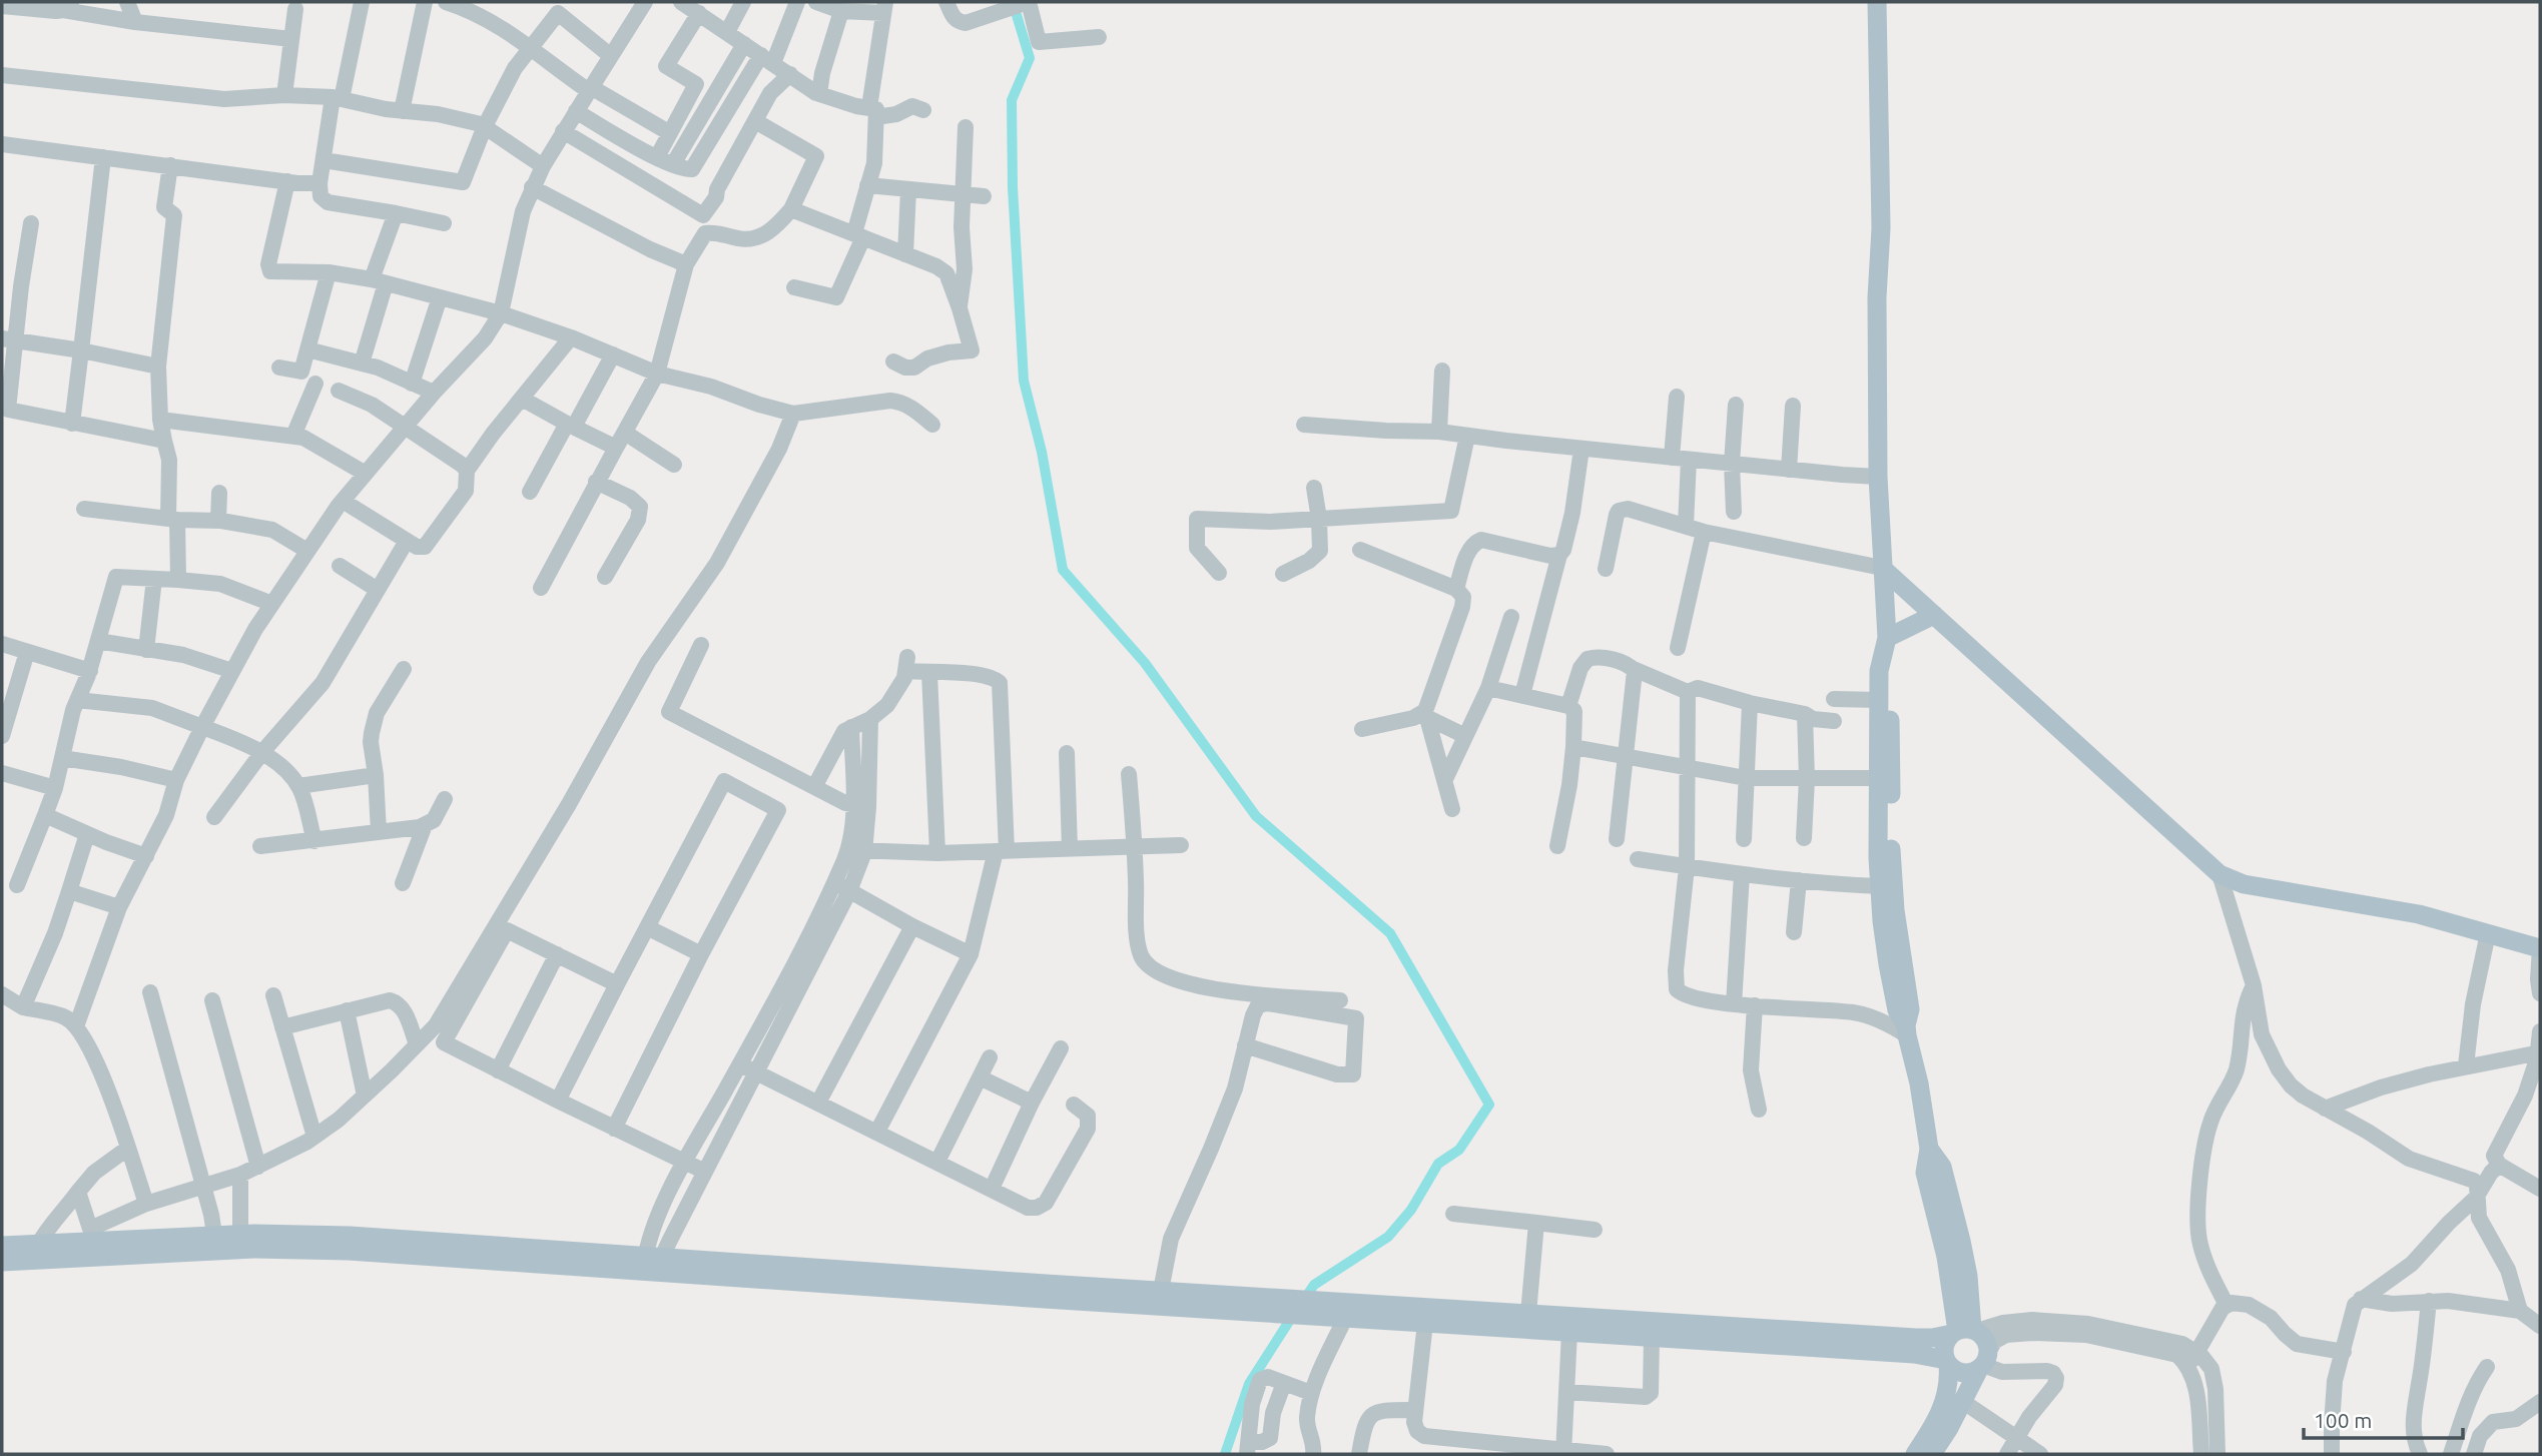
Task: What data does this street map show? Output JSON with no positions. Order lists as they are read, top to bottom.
{
  "scale_bar": "100 m"
}
